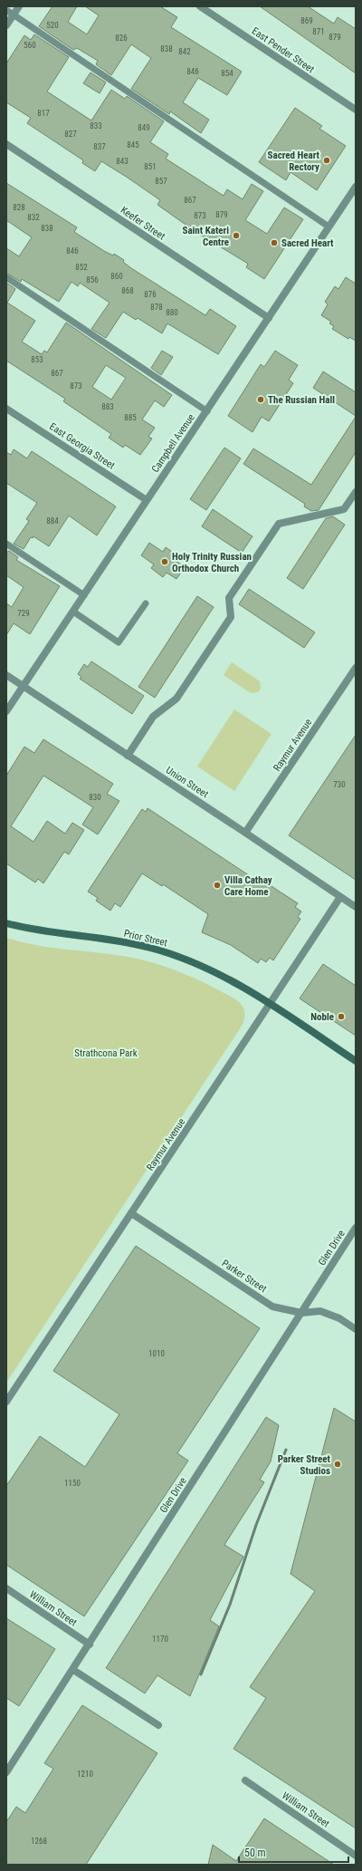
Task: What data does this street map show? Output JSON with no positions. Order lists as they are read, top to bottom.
{
  "streets": {
    "main road": ["Prior Street"],
    "street": [
      "East Pender Street",
      "Keefer Street",
      "Campbell Avenue",
      "East Georgia Street",
      "Raymur Avenue",
      "Union Street",
      "Glen Drive",
      "Parker Street",
      "William Street"
    ]
  },
  "crossings": [
    ["Keefer Street", "Campbell Avenue"],
    ["Campbell Avenue", "East Georgia Street"],
    ["Campbell Avenue", "Union Street"],
    ["Raymur Avenue", "Union Street"],
    ["Raymur Avenue", "Prior Street"],
    ["Raymur Avenue", "Parker Street"],
    ["Glen Drive", "Parker Street"],
    ["Glen Drive", "William Street"]
  ],
  "parks": ["Strathcona Park"],
  "places": [
    "Sacred Heart Rectory",
    "Saint Kateri Centre",
    "Sacred Heart",
    "The Russian Hall",
    "Holy Trinity Russian Orthodox Church",
    "Villa Cathay Care Home",
    "Noble",
    "Parker Street Studios"
  ],
  "house_numbers": [
    "869",
    "520",
    "871",
    "879",
    "826",
    "560",
    "838",
    "842",
    "846",
    "854",
    "817",
    "833",
    "849",
    "827",
    "845",
    "837",
    "843",
    "851",
    "857",
    "867",
    "828",
    "879",
    "873",
    "832",
    "838",
    "846",
    "852",
    "860",
    "856",
    "868",
    "876",
    "878",
    "880",
    "853",
    "867",
    "873",
    "883",
    "885",
    "884",
    "729",
    "730",
    "830",
    "1010",
    "1150",
    "1170",
    "1210",
    "1268"
  ],
  "scale_bar": "50 m"
}
